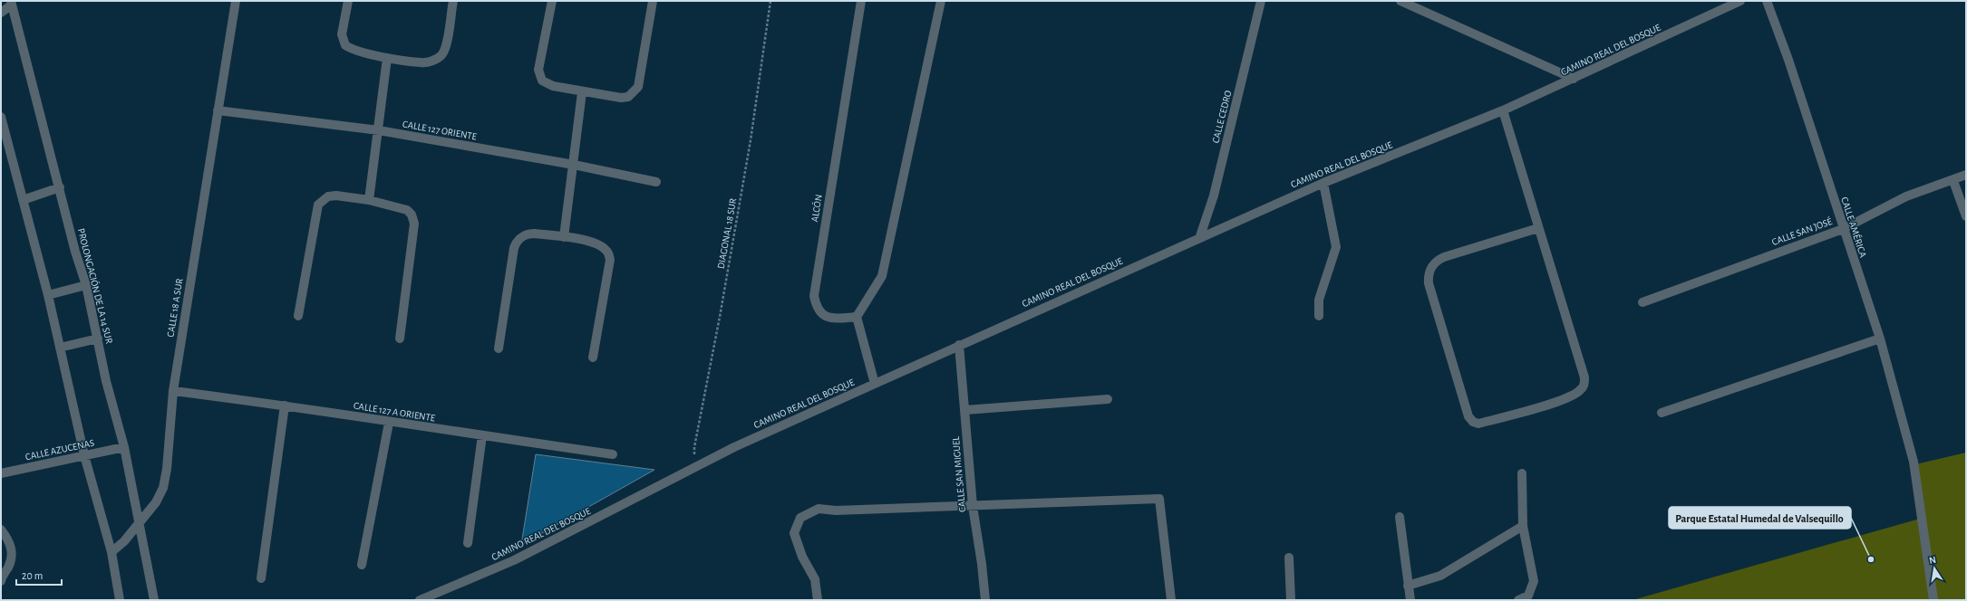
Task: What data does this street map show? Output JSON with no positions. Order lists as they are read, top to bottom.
{
  "streets": {
    "street": [
      "CAMINO REAL DEL BOSQUE",
      "CALLE CEDRO",
      "CALLE 127 ORIENTE",
      "ALCÓN",
      "CALLE AMÉRICA",
      "CALLE SAN JOSÉ",
      "PROLONGACIÓN DE LA 14 SUR",
      "CALLE 18 A SUR",
      "CALLE 127 A ORIENTE",
      "CALLE AZUCENAS",
      "CALLE SAN MIGUEL"
    ],
    "path": ["DIAGONAL 18 SUR"]
  },
  "crossings": [
    ["CAMINO REAL DEL BOSQUE", "CALLE CEDRO"],
    ["CAMINO REAL DEL BOSQUE", "DIAGONAL 18 SUR"],
    ["CAMINO REAL DEL BOSQUE", "CALLE SAN MIGUEL"],
    ["CALLE 127 ORIENTE", "CALLE 18 A SUR"],
    ["CALLE AMÉRICA", "CALLE SAN JOSÉ"],
    ["PROLONGACIÓN DE LA 14 SUR", "CALLE 18 A SUR"],
    ["PROLONGACIÓN DE LA 14 SUR", "CALLE AZUCENAS"],
    ["CALLE 18 A SUR", "CALLE 127 A ORIENTE"]
  ],
  "places": ["Parque Estatal Humedal de Valsequillo"],
  "scale_bar": "20 m",
  "north": "top"
}
